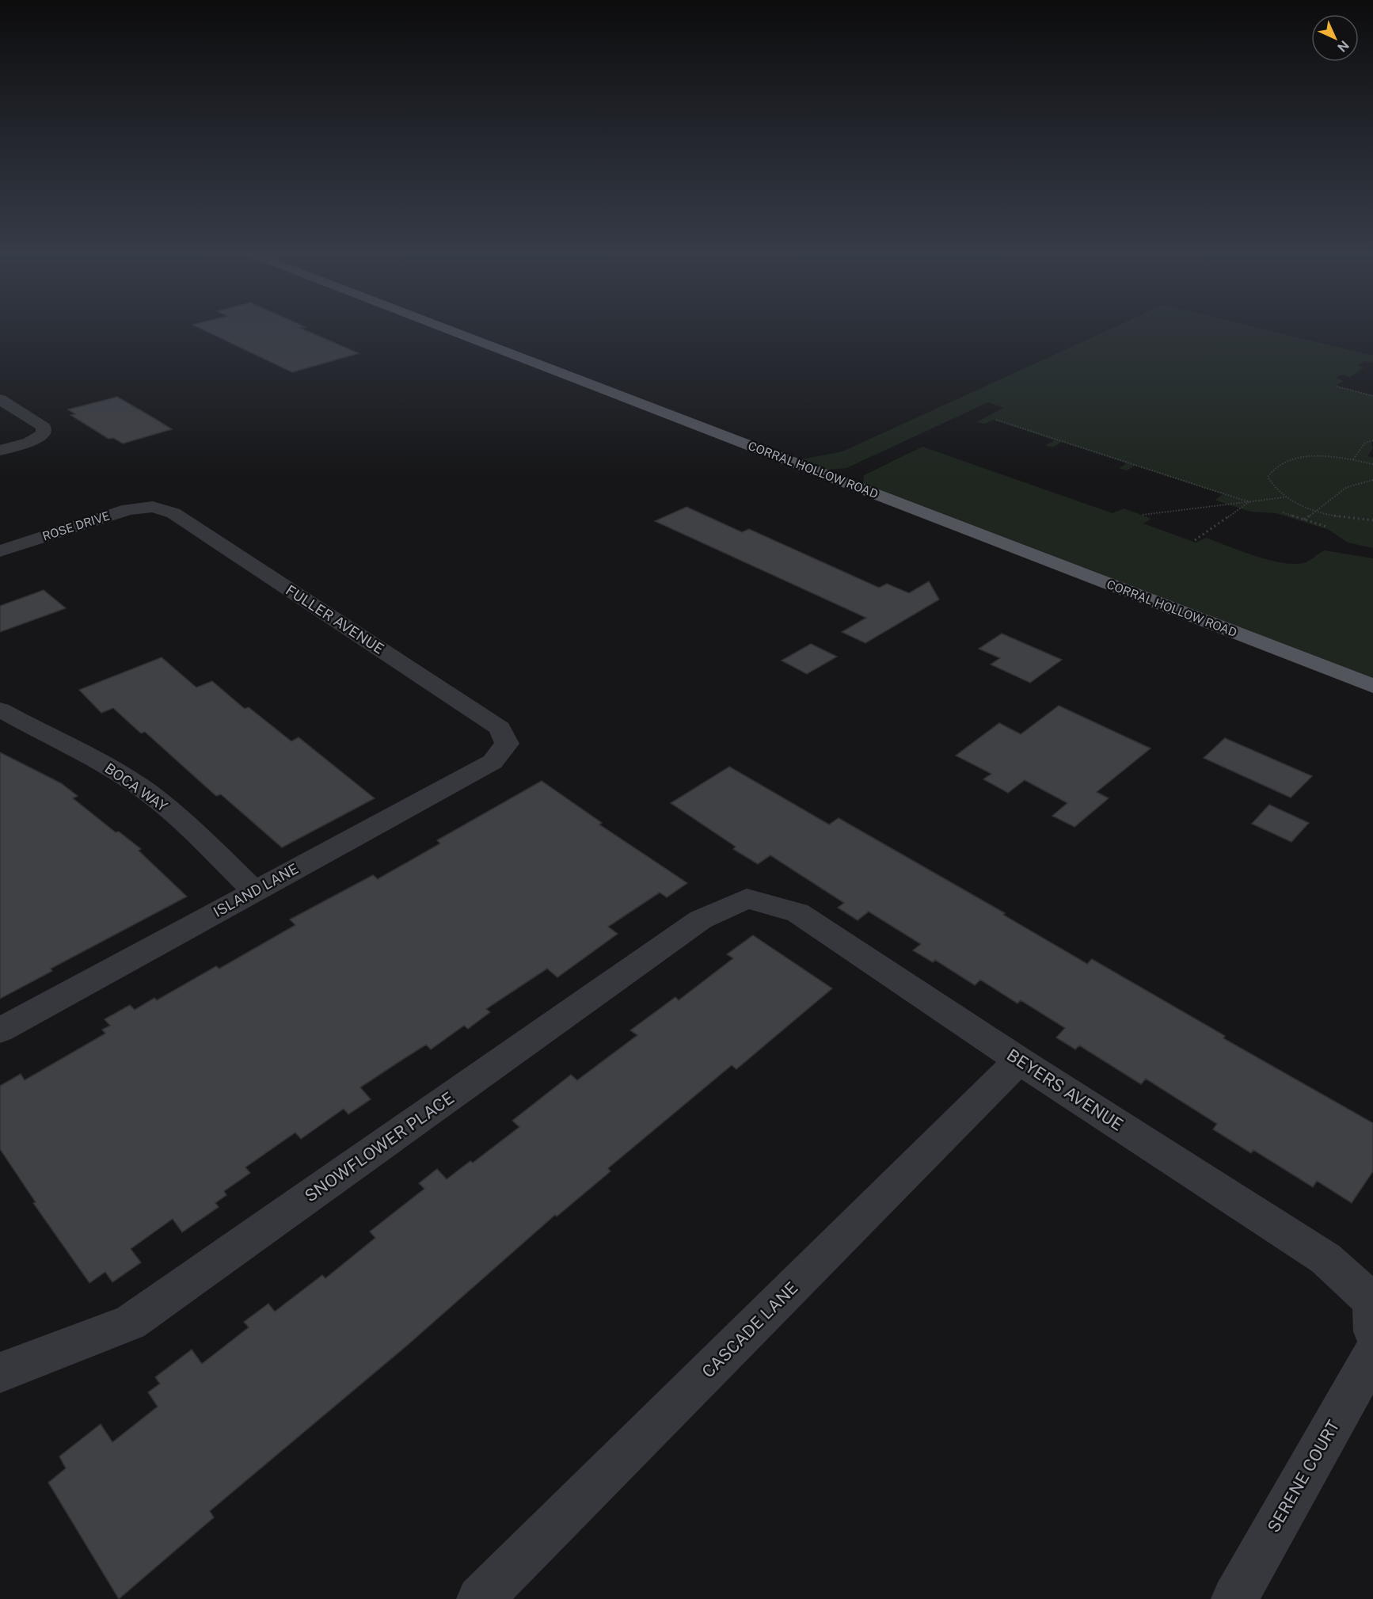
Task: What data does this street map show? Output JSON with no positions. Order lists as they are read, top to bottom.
{
  "streets": {
    "main road": ["CORRAL HOLLOW ROAD"],
    "street": [
      "ROSE DRIVE",
      "FULLER AVENUE",
      "BOCA WAY",
      "ISLAND LANE",
      "BEYERS AVENUE",
      "SNOWFLOWER PLACE",
      "CASCADE LANE",
      "SERENE COURT"
    ]
  },
  "crossings": [
    ["ROSE DRIVE", "FULLER AVENUE"],
    ["FULLER AVENUE", "ISLAND LANE"],
    ["BOCA WAY", "ISLAND LANE"],
    ["BEYERS AVENUE", "SNOWFLOWER PLACE"],
    ["BEYERS AVENUE", "CASCADE LANE"]
  ],
  "north": "bottom right"
}
